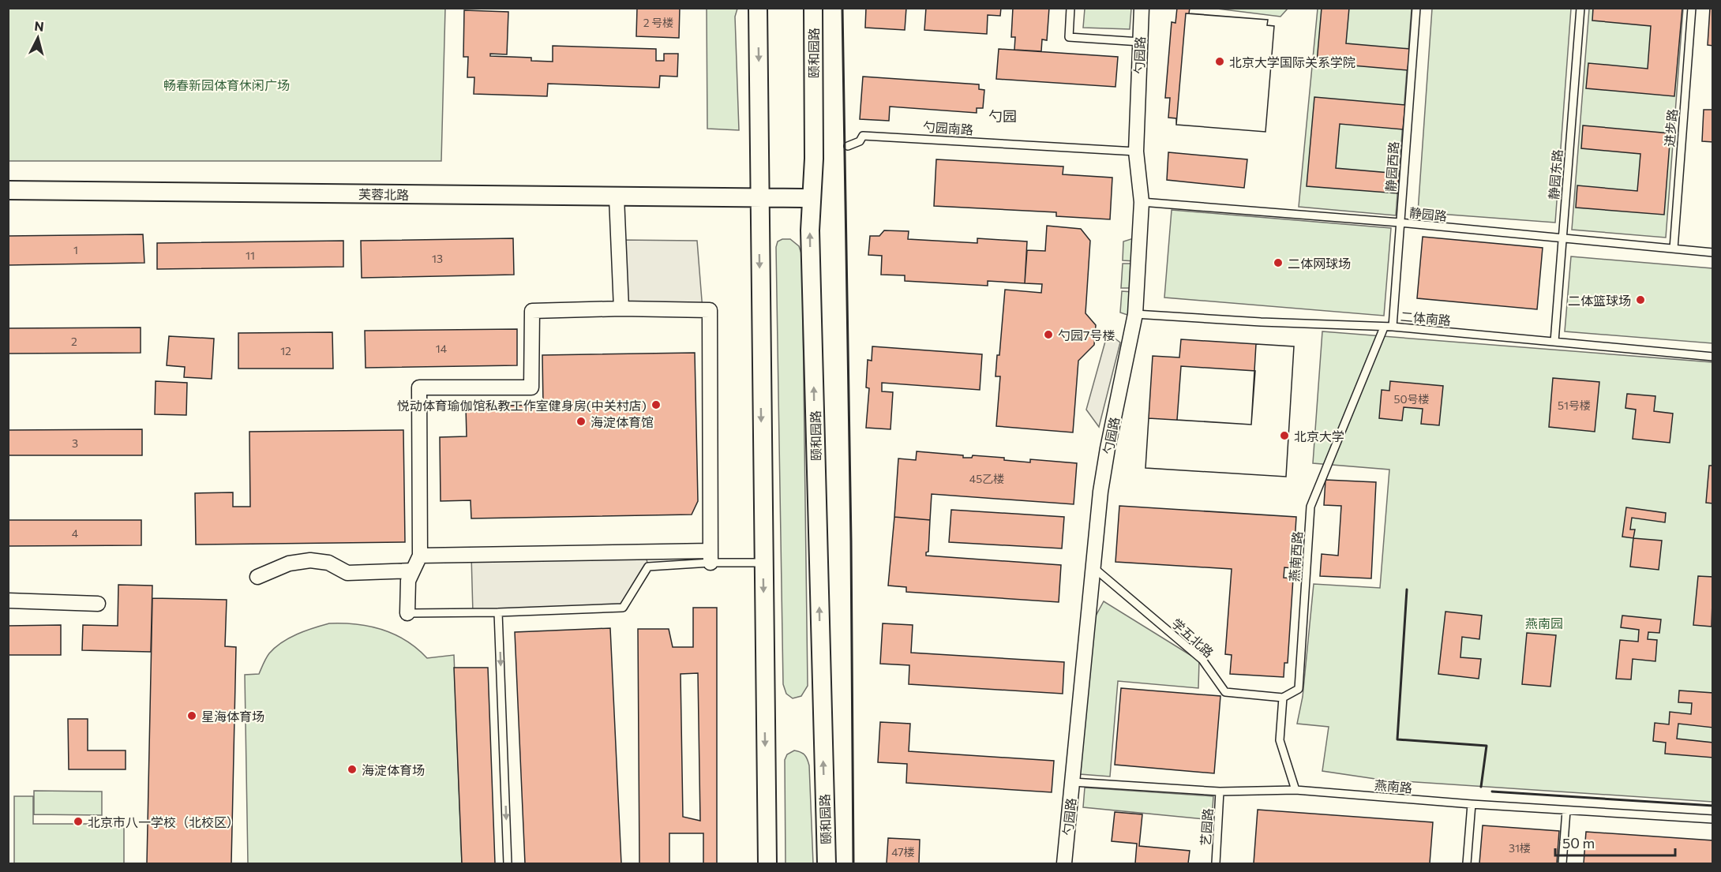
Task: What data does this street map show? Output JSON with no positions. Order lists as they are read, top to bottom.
{
  "streets": {
    "street": ["颐和园路", "勺园路", "芙蓉北路"],
    "lane": [
      "勺园南路",
      "进步路",
      "静园西路",
      "静园东路",
      "静园路",
      "二体南路",
      "燕南西路",
      "学五北路",
      "燕南路",
      "艺园路"
    ]
  },
  "crossings": [
    ["颐和园路", "芙蓉北路"],
    ["勺园路", "勺园南路"],
    ["勺园路", "静园路"],
    ["勺园路", "二体南路"],
    ["勺园路", "学五北路"],
    ["勺园路", "燕南路"],
    ["进步路", "静园路"],
    ["静园西路", "静园路"],
    ["静园西路", "二体南路"],
    ["静园东路", "静园路"],
    ["静园东路", "二体南路"],
    ["二体南路", "燕南西路"],
    ["燕南西路", "学五北路"],
    ["燕南路", "艺园路"]
  ],
  "districts": ["勺园"],
  "parks": ["畅春新园体育休闲广场", "燕南园"],
  "places": [
    "北京大学国际关系学院",
    "二体网球场",
    "二体篮球场",
    "勺园7号楼",
    "悦动体育瑜伽馆私教工作室健身房(中关村店)",
    "海淀体育馆",
    "北京大学",
    "星海体育场",
    "海淀体育场",
    "北京市八一学校（北校区）"
  ],
  "house_numbers": [
    "2 号楼",
    "1",
    "11",
    "13",
    "2",
    "14",
    "12",
    "50号楼",
    "51号楼",
    "3",
    "45乙楼",
    "4",
    "31楼",
    "47楼"
  ],
  "scale_bar": "50 m",
  "north": "top"
}
